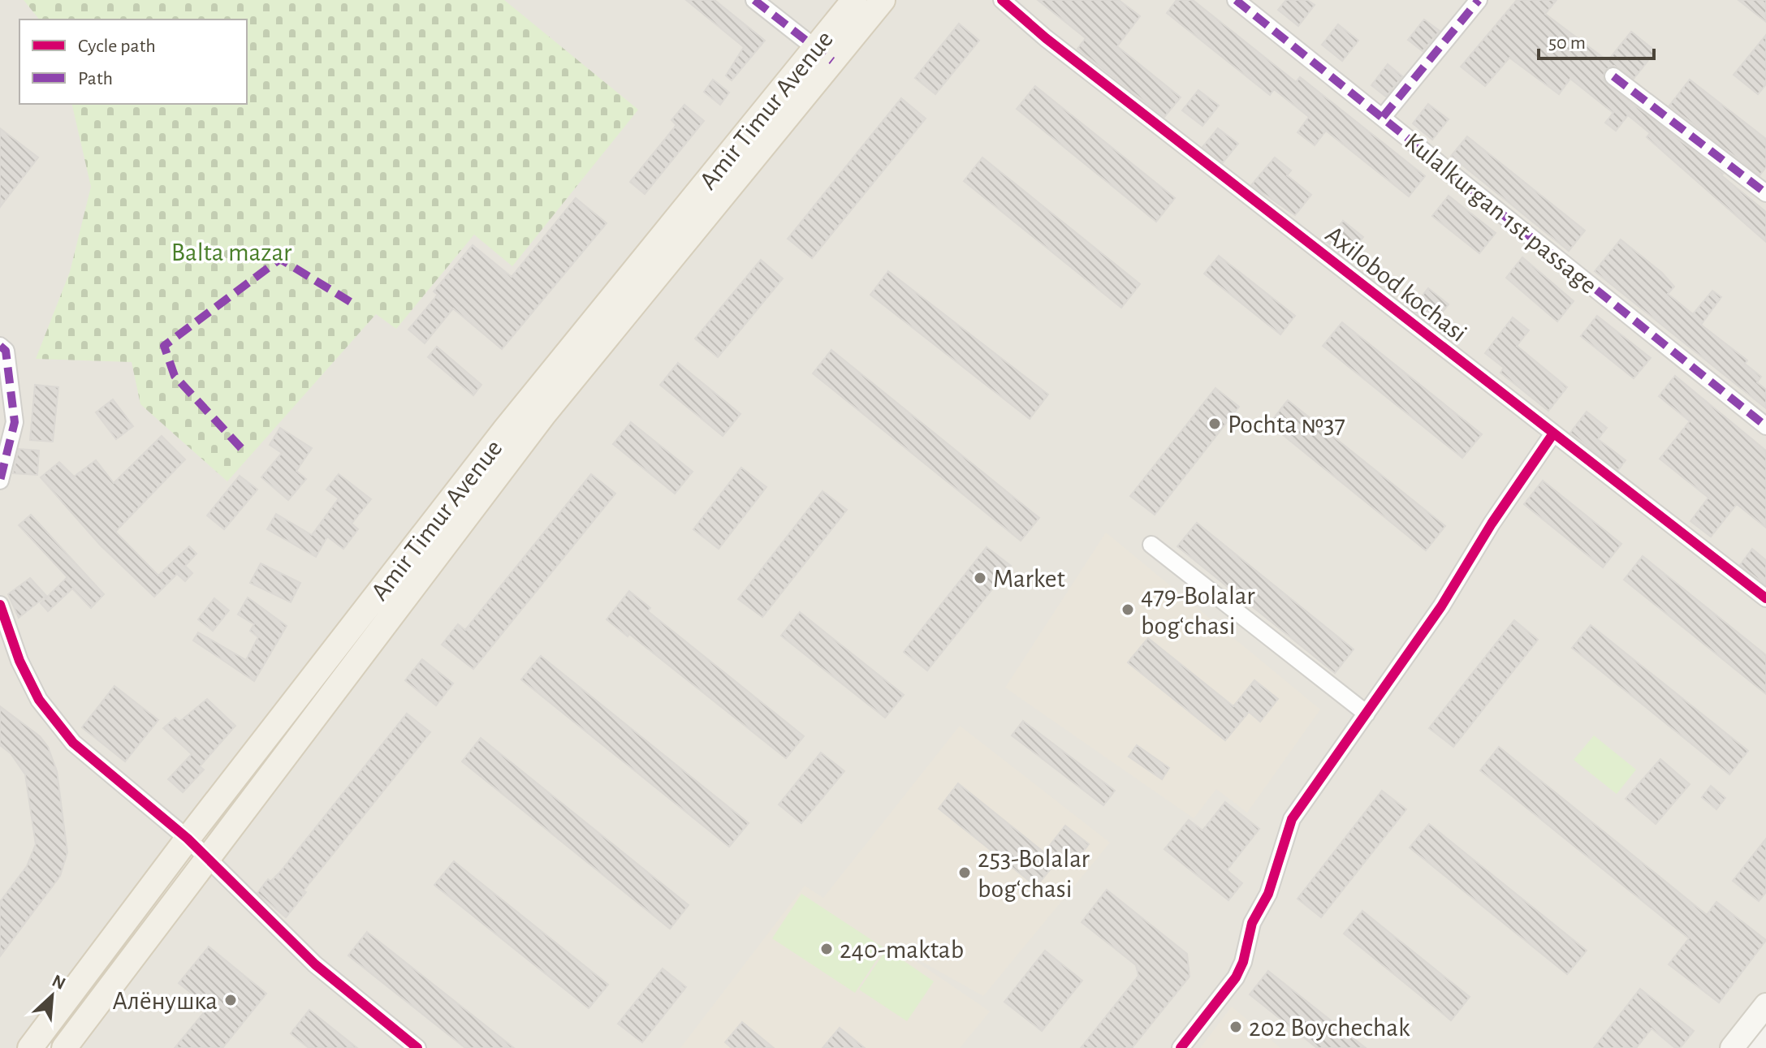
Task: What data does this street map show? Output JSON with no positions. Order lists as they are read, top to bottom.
{
  "streets": {
    "main road": ["Amir Timur Avenue"],
    "street": ["Kulalkurgan 1st passage", "Axilobod kochasi"]
  },
  "parks": ["Balta mazar"],
  "places": [
    "Pochta №37",
    "Market",
    "479-Bolalar bogʻchasi",
    "253-Bolalar bogʻchasi",
    "240-maktab",
    "Алёнушка",
    "202 Boychechak"
  ],
  "legend": ["Cycle path", "Path"],
  "scale_bar": "50 m",
  "north": "top right"
}
